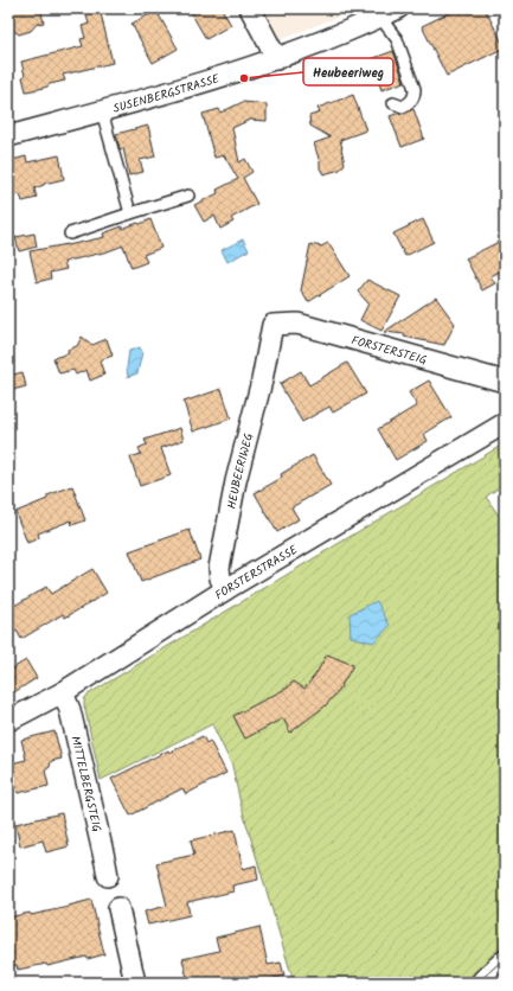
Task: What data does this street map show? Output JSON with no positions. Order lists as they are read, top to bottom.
{
  "streets": {
    "street": [
      "SUSENBERGSTRASSE",
      "FORSTERSTEIG",
      "HEUBEERIWEG",
      "FORSTERSTRASSE",
      "MITTELBERGSTEIG"
    ]
  },
  "crossings": [
    ["FORSTERSTEIG", "HEUBEERIWEG"],
    ["HEUBEERIWEG", "FORSTERSTRASSE"],
    ["FORSTERSTRASSE", "MITTELBERGSTEIG"]
  ],
  "places": ["Heubeeriweg"]
}
